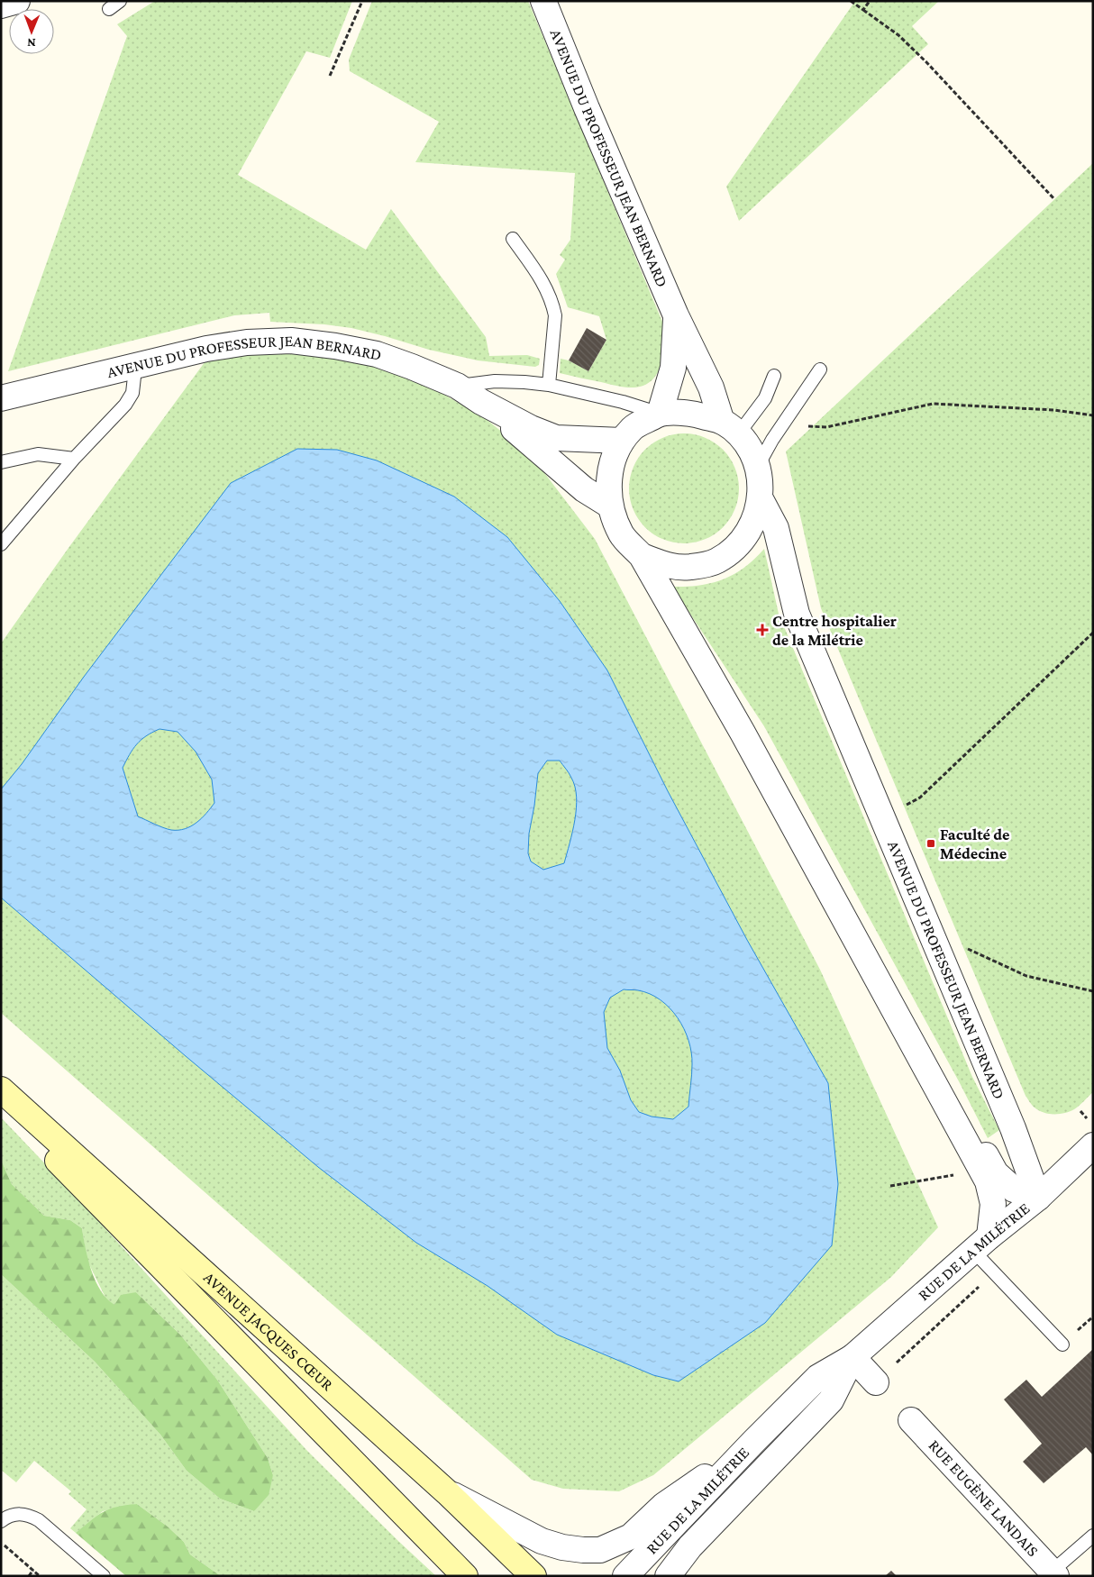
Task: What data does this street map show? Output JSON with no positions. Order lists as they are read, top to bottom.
{
  "streets": {
    "main road": ["AVENUE JACQUES CŒUR"],
    "street": ["AVENUE DU PROFESSEUR JEAN BERNARD", "RUE DE LA MILÉTRIE", "RUE EUGÈNE LANDAIS"]
  },
  "crossings": [
    ["AVENUE DU PROFESSEUR JEAN BERNARD", "RUE DE LA MILÉTRIE"]
  ],
  "places": {
    "health": ["Centre hospitalier de la Milétrie"],
    "transit": ["Faculté de Médecine"]
  },
  "north": "bottom"
}
